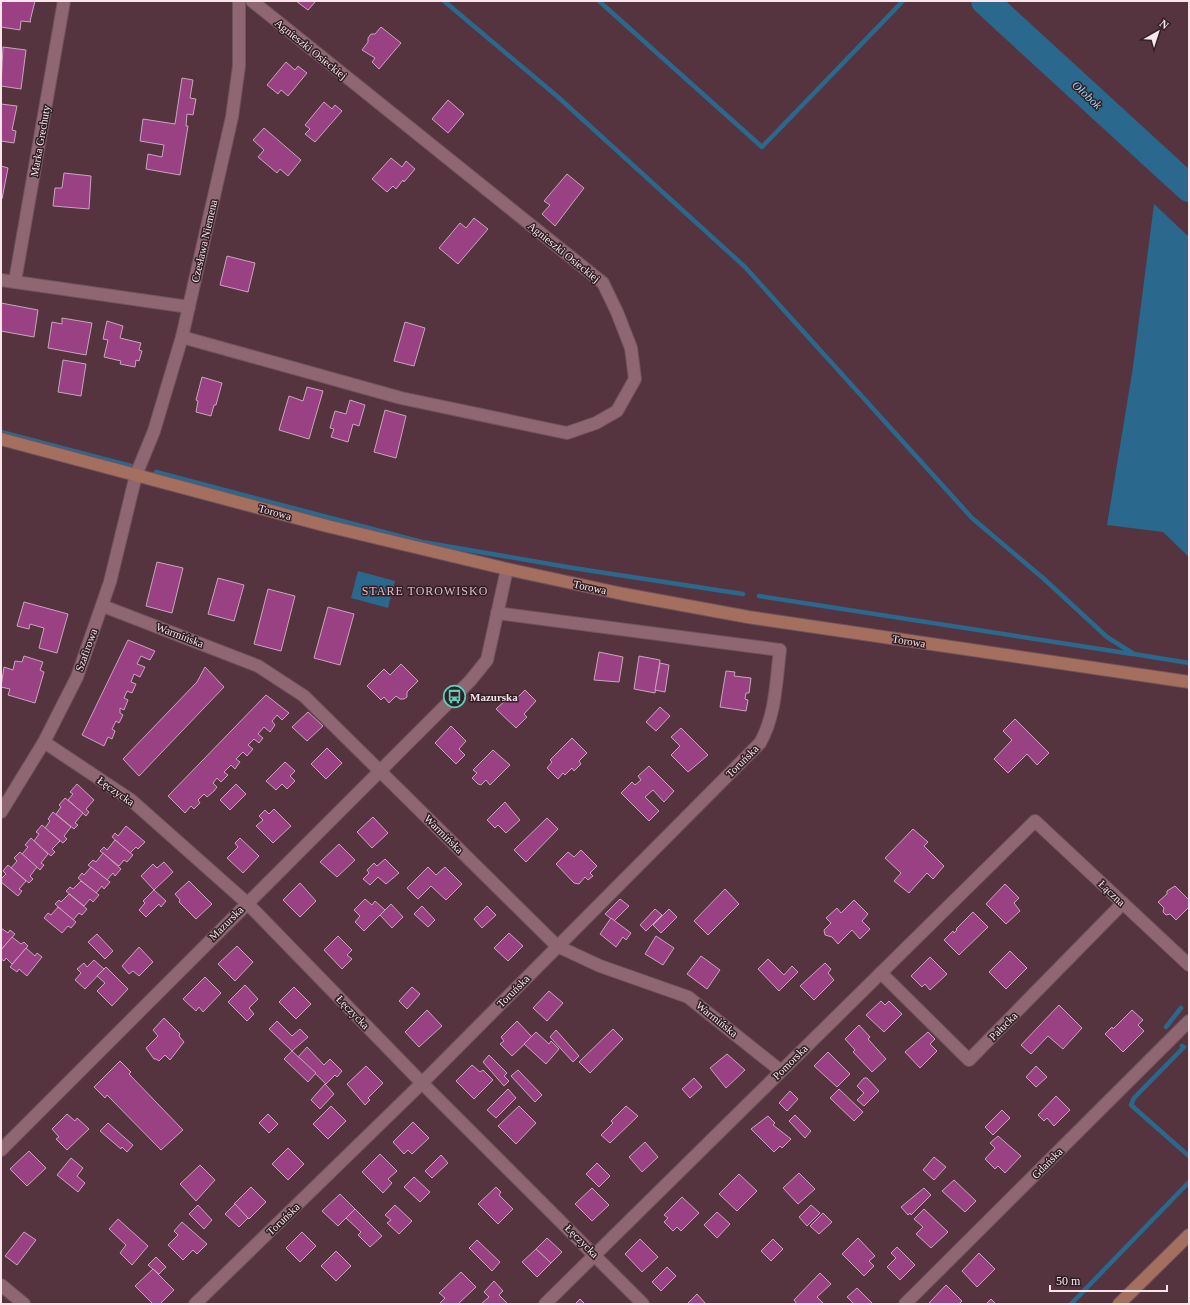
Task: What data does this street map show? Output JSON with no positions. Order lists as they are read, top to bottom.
{
  "streets": {
    "street": [
      "Agnieszki Osieckiej",
      "Marka Grechuty",
      "Czesława Niemena",
      "Torowa",
      "Warmińska",
      "Szafirowa",
      "Toruńska",
      "Łęczycka",
      "Łączna",
      "Mazurska",
      "Pałucka",
      "Pomorska",
      "Gdańska"
    ]
  },
  "crossings": [
    ["Agnieszki Osieckiej", "Czesława Niemena"],
    ["Czesława Niemena", "Torowa"],
    ["Czesława Niemena", "Szafirowa"],
    ["Torowa", "Szafirowa"],
    ["Torowa", "Mazurska"],
    ["Warmińska", "Szafirowa"],
    ["Warmińska", "Toruńska"],
    ["Warmińska", "Mazurska"],
    ["Warmińska", "Pomorska"],
    ["Szafirowa", "Łęczycka"],
    ["Toruńska", "Łęczycka"],
    ["Toruńska", "Mazurska"],
    ["Łęczycka", "Mazurska"],
    ["Łęczycka", "Pomorska"],
    ["Łączna", "Pałucka"],
    ["Łączna", "Pomorska"],
    ["Pałucka", "Pomorska"]
  ],
  "districts": ["STARE TOROWISKO"],
  "water": ["Ołobok"],
  "places": {
    "bus stop": ["Mazurska"]
  },
  "scale_bar": "50 m",
  "north": "top right"
}
